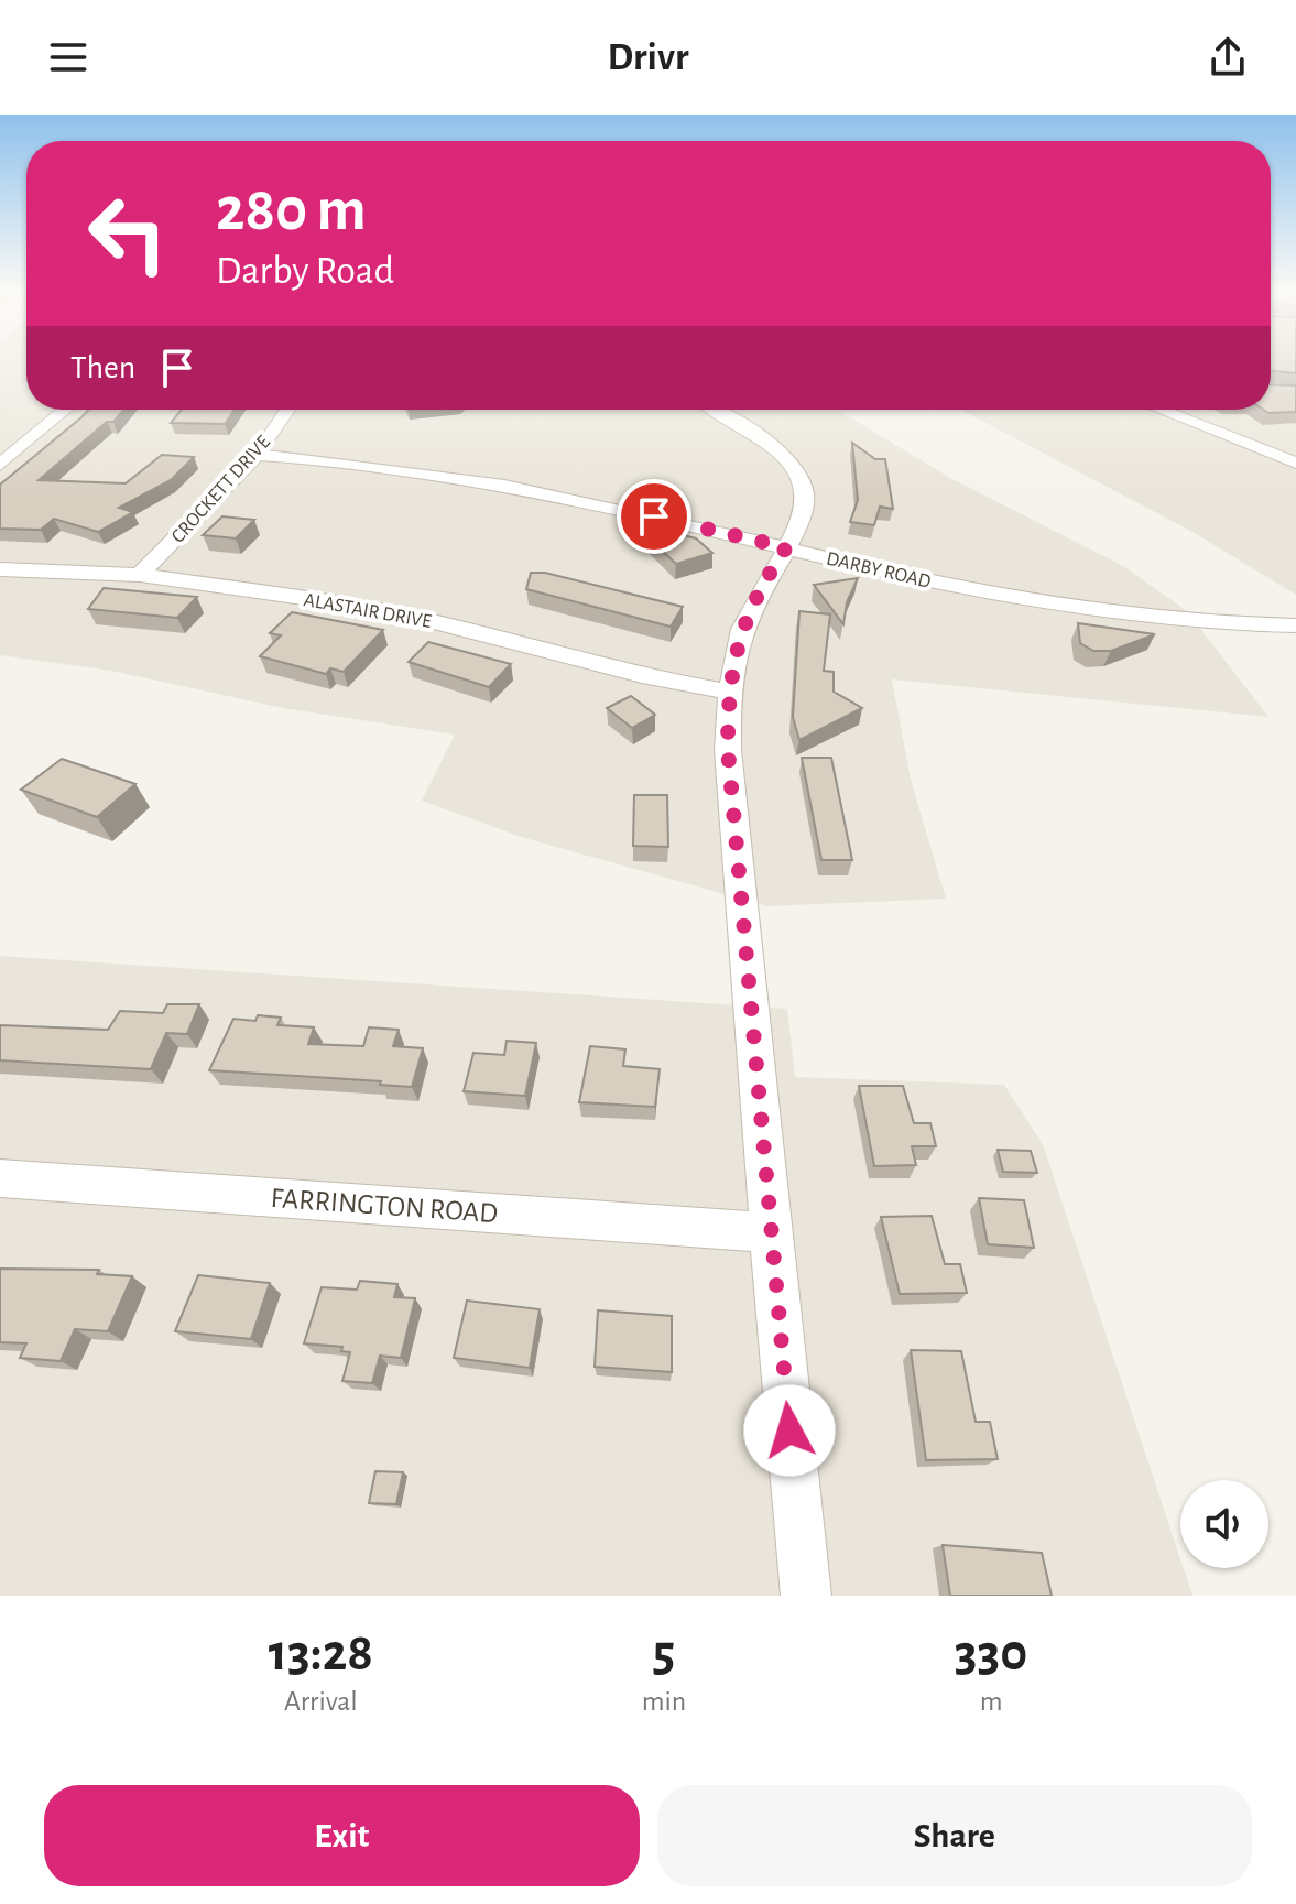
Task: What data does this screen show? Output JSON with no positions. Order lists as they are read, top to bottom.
{
  "streets": {
    "street": [
      "CROCKETT DRIVE",
      "DARBY ROAD",
      "ALASTAIR DRIVE",
      "FARRINGTON ROAD"
    ]
  },
  "crossings": [
    ["CROCKETT DRIVE", "DARBY ROAD"],
    ["CROCKETT DRIVE", "ALASTAIR DRIVE"]
  ],
  "page": {
    "header": "Drivr",
    "turn": ["280 m", "Darby Road"],
    "then": "Then",
    "eta": [
      "13:28",
      "Arrival",
      "5",
      "min",
      "330",
      "m"
    ],
    "buttons": ["Exit", "Share"]
  }
}
